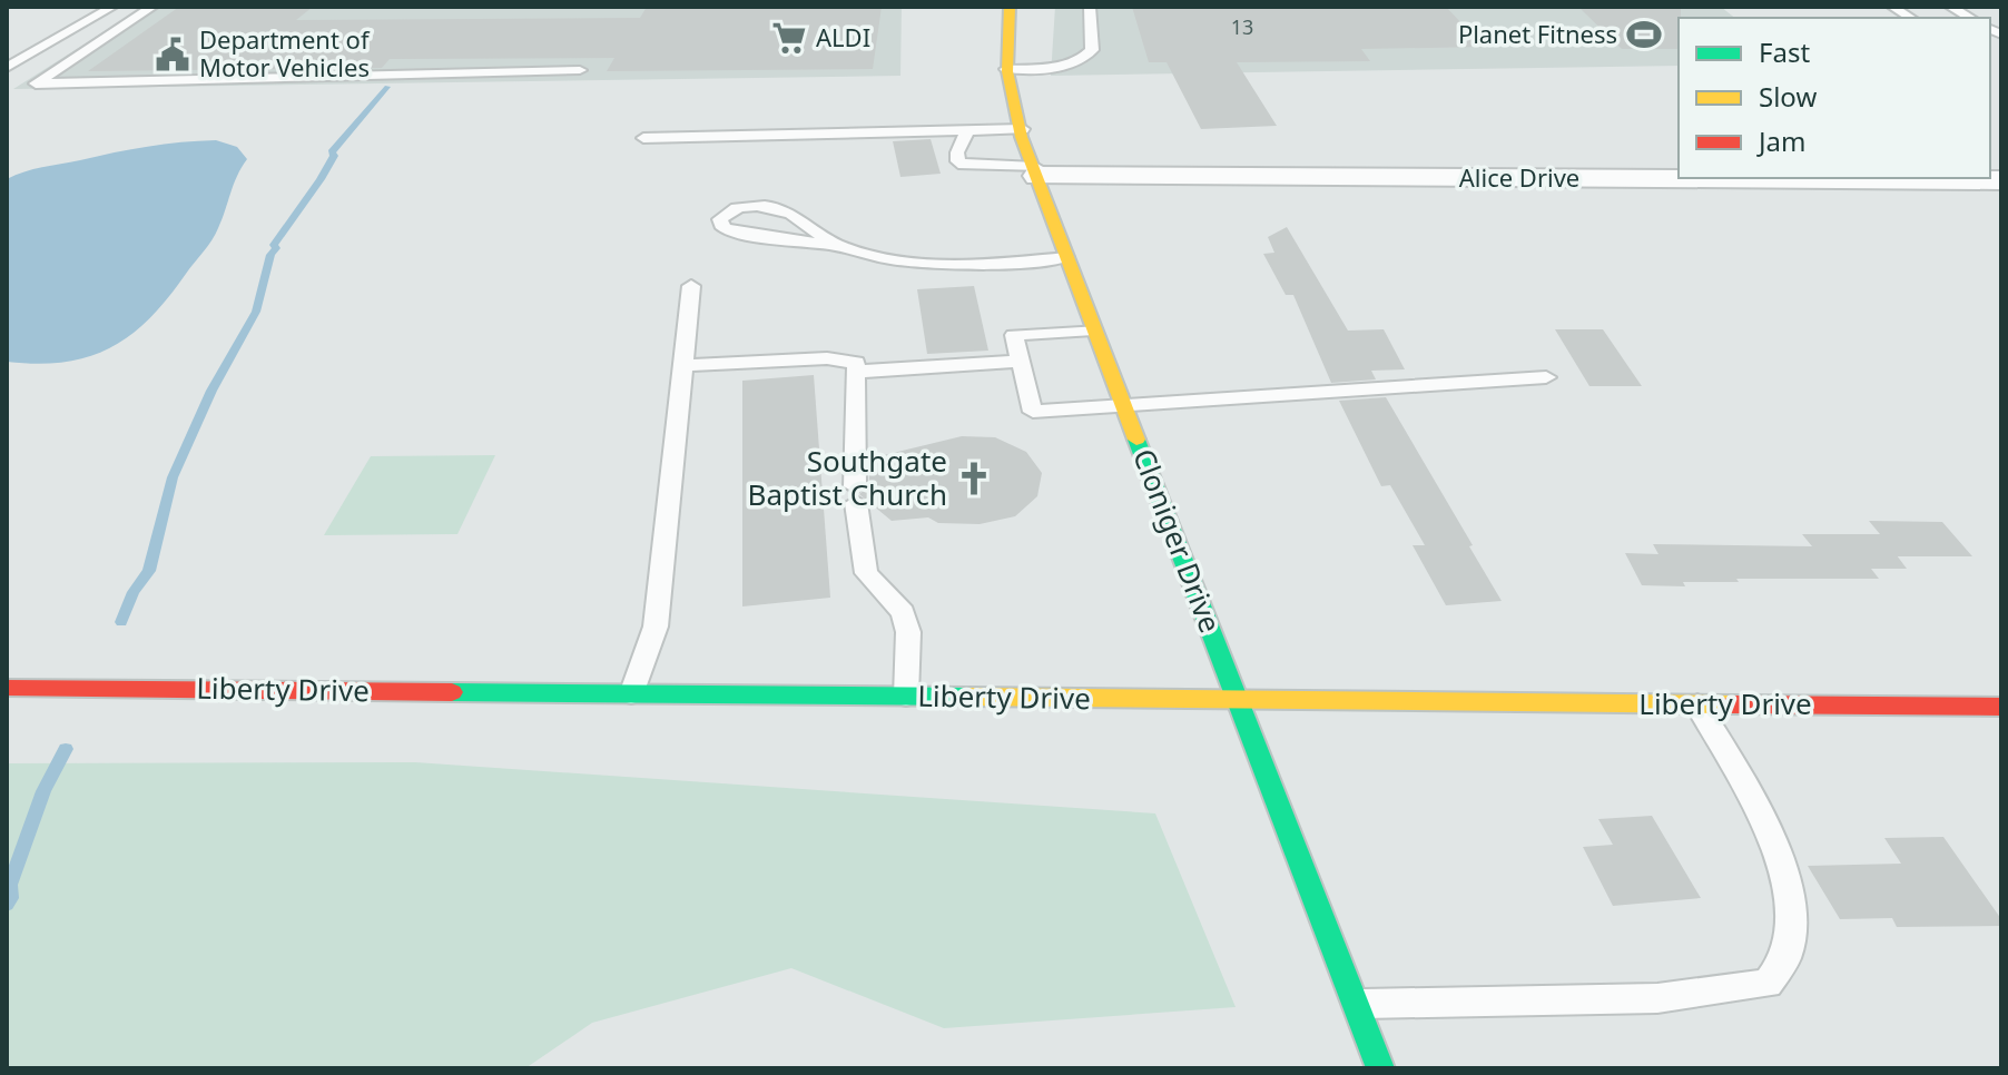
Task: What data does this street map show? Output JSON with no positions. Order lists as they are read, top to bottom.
{
  "streets": {
    "main road": ["Cloniger Drive", "Liberty Drive"],
    "street": ["Alice Drive"]
  },
  "crossings": [
    ["Alice Drive", "Cloniger Drive"],
    ["Cloniger Drive", "Liberty Drive"]
  ],
  "places": {
    "sports": ["Planet Fitness"],
    "supermarket": ["ALDI"],
    "public building": ["Department of Motor Vehicles"],
    "church": ["Southgate Baptist Church"]
  },
  "house_numbers": ["13"],
  "legend": ["Fast", "Slow", "Jam"]
}
